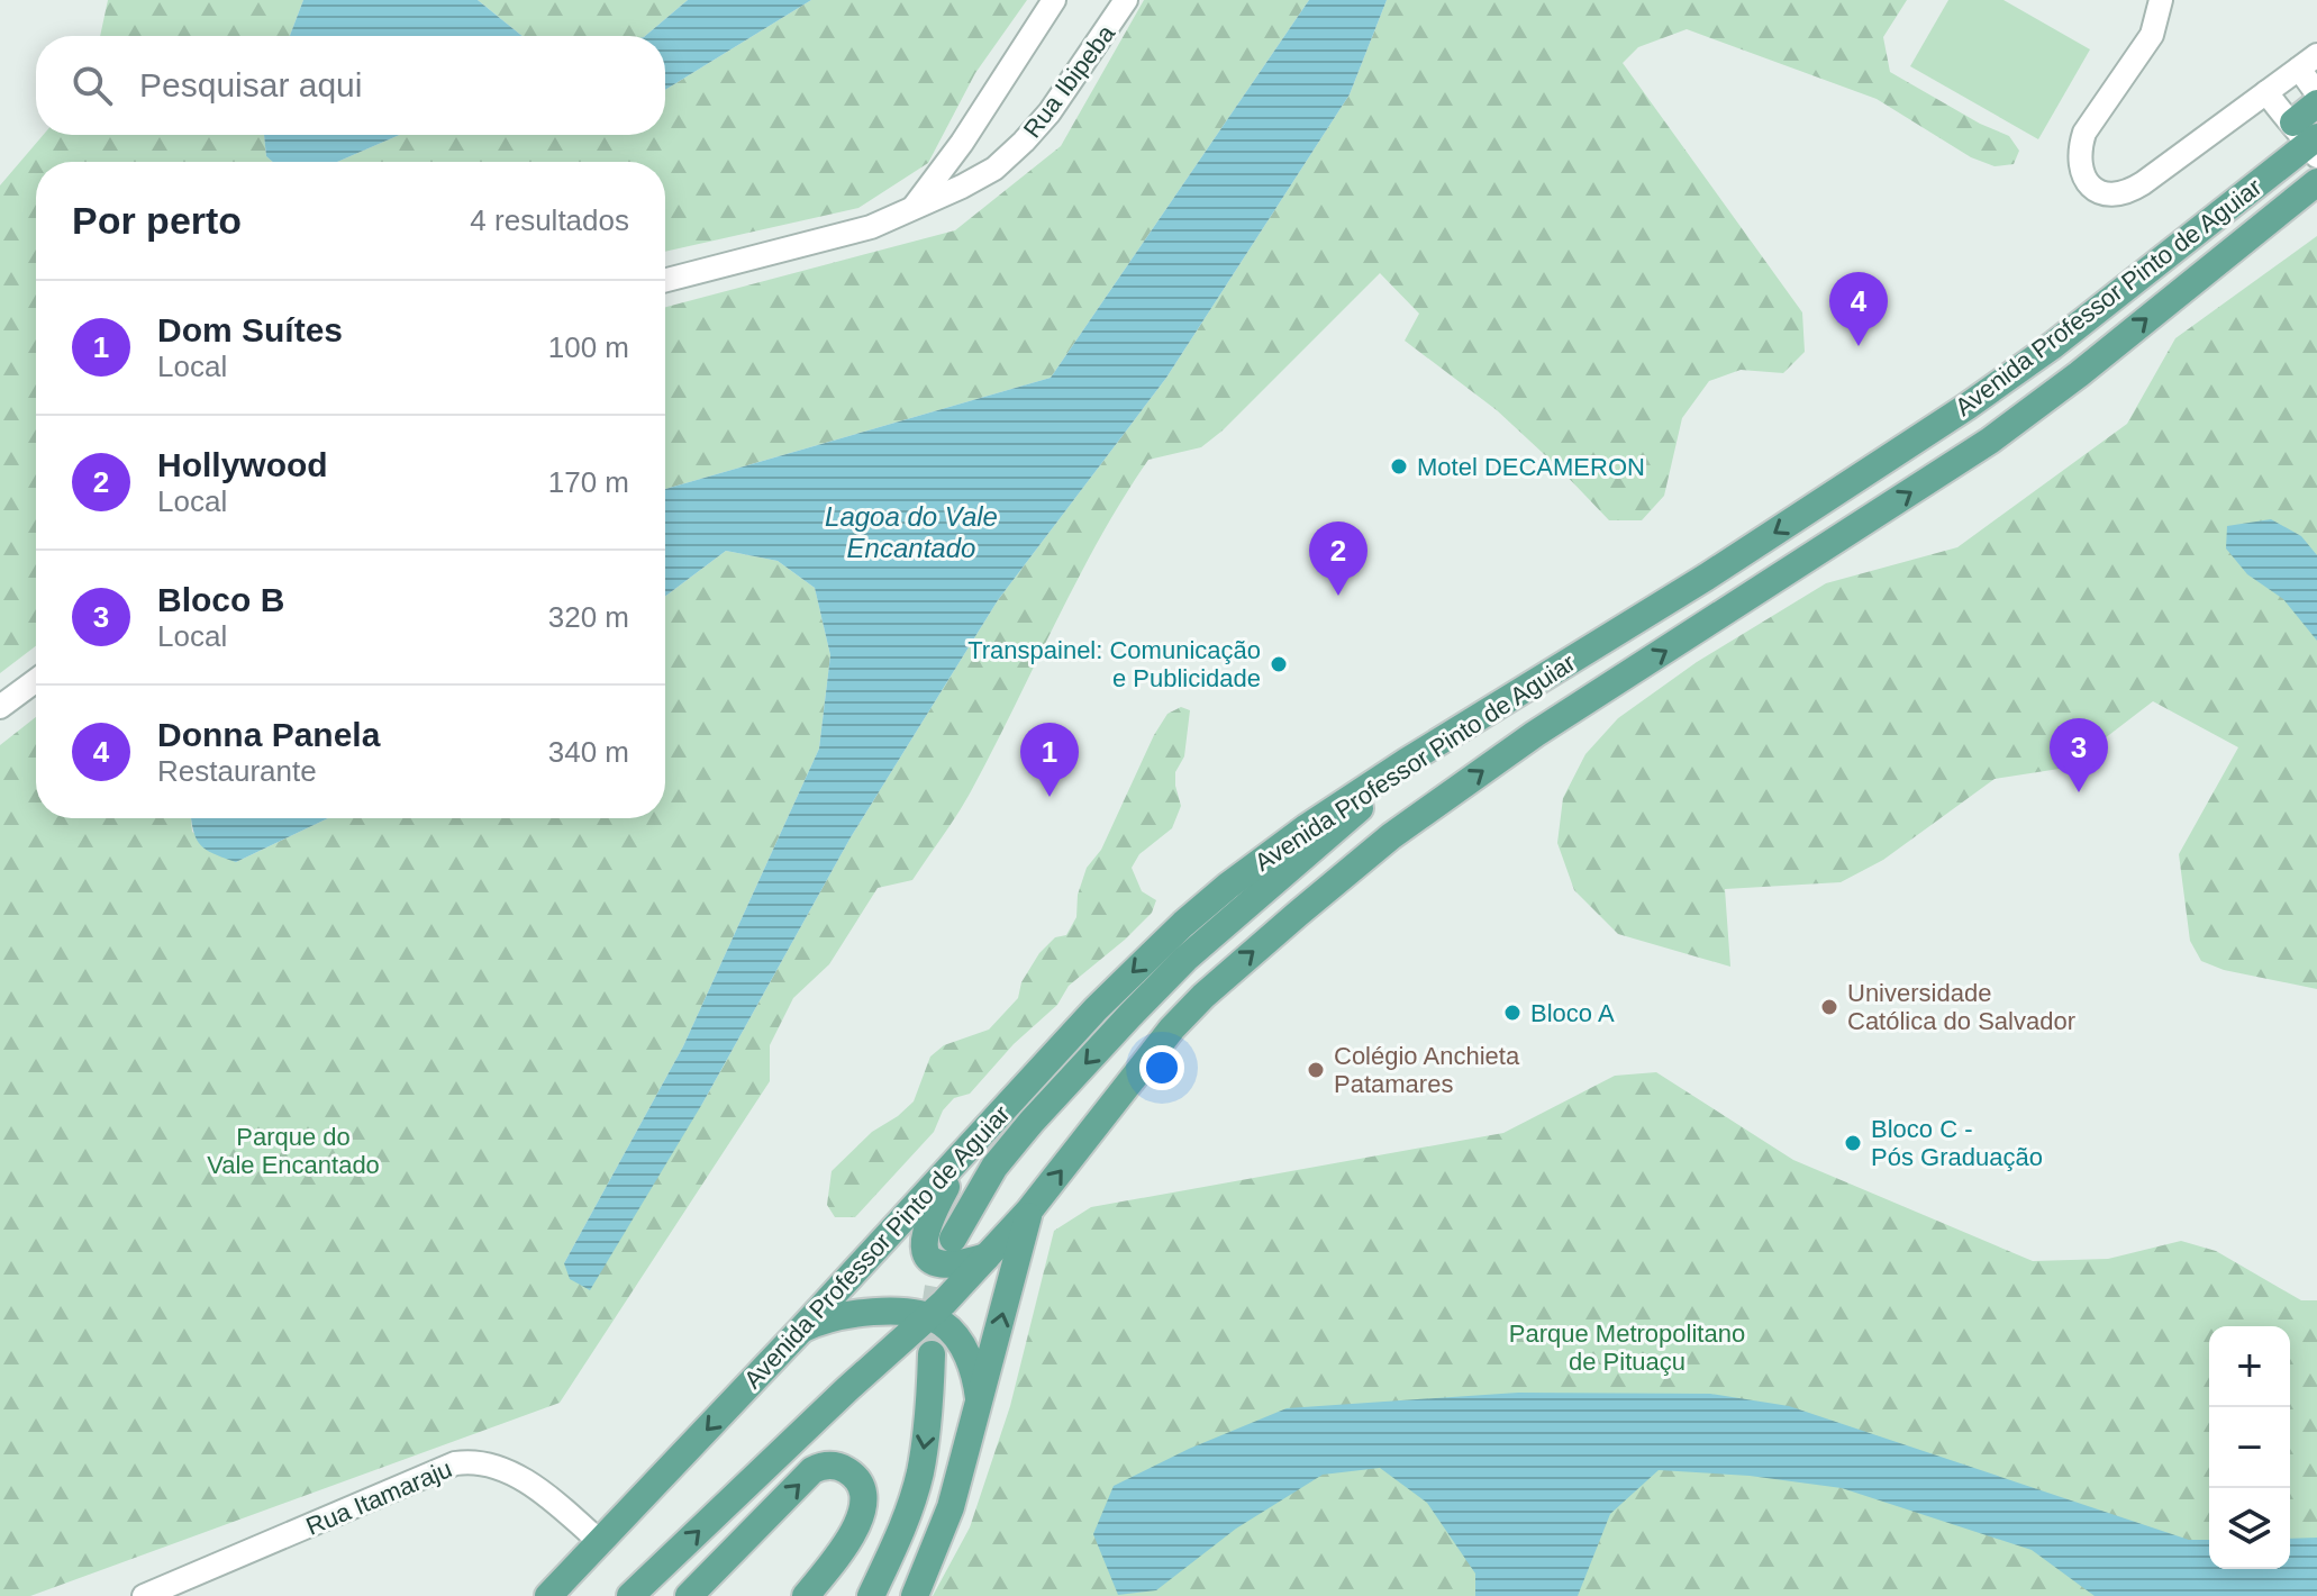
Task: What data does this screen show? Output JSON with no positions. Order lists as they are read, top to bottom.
{
  "streets": {
    "main road": ["Avenida Professor Pinto de Aguiar"],
    "street": ["Rua Ibipeba", "Rua Itamaraju"]
  },
  "crossings": [
    ["Avenida Professor Pinto de Aguiar", "Rua Itamaraju"]
  ],
  "water": ["Lagoa do Vale Encantado"],
  "parks": ["Parque do Vale Encantado", "Parque Metropolitano de Pituaçu"],
  "places": [
    "Motel DECAMERON",
    "Transpainel: Comunicação e Publicidade",
    "Universidade Católica do Salvador",
    "Bloco A",
    "Colégio Anchieta Patamares",
    "Bloco C - Pós Graduação"
  ],
  "page": {
    "search": "Pesquisar aqui",
    "heading": ["Por perto", "4 resultados"],
    "pins": [
      "4",
      "2",
      "3",
      "1"
    ],
    "list": [
      {
        "mark": "1",
        "name": "Dom Suítes",
        "note": "Local",
        "value": "100 m"
      },
      {
        "mark": "2",
        "name": "Hollywood",
        "note": "Local",
        "value": "170 m"
      },
      {
        "mark": "3",
        "name": "Bloco B",
        "note": "Local",
        "value": "320 m"
      },
      {
        "mark": "4",
        "name": "Donna Panela",
        "note": "Restaurante",
        "value": "340 m"
      }
    ],
    "map_buttons": ["+", "−"]
  }
}
